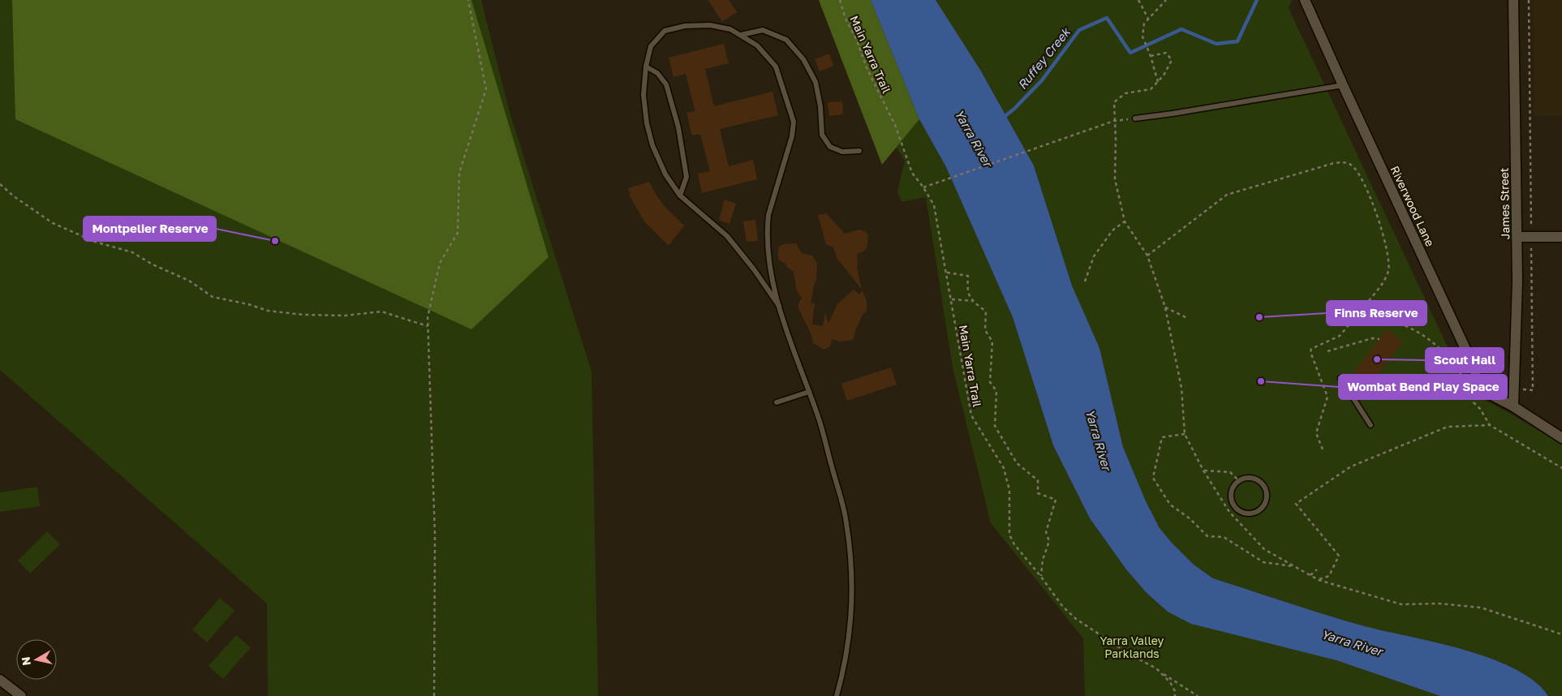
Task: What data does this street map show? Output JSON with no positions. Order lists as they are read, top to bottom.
{
  "streets": {
    "street": ["James Street", "Riverwood Lane"],
    "path": ["Main Yarra Trail"]
  },
  "crossings": [
    ["James Street", "Riverwood Lane"]
  ],
  "water": ["Ruffey Creek", "Yarra River"],
  "parks": ["Yarra Valley Parklands"],
  "places": [
    "Montpelier Reserve",
    "Finns Reserve",
    "Scout Hall",
    "Wombat Bend Play Space"
  ],
  "north": "left"
}
